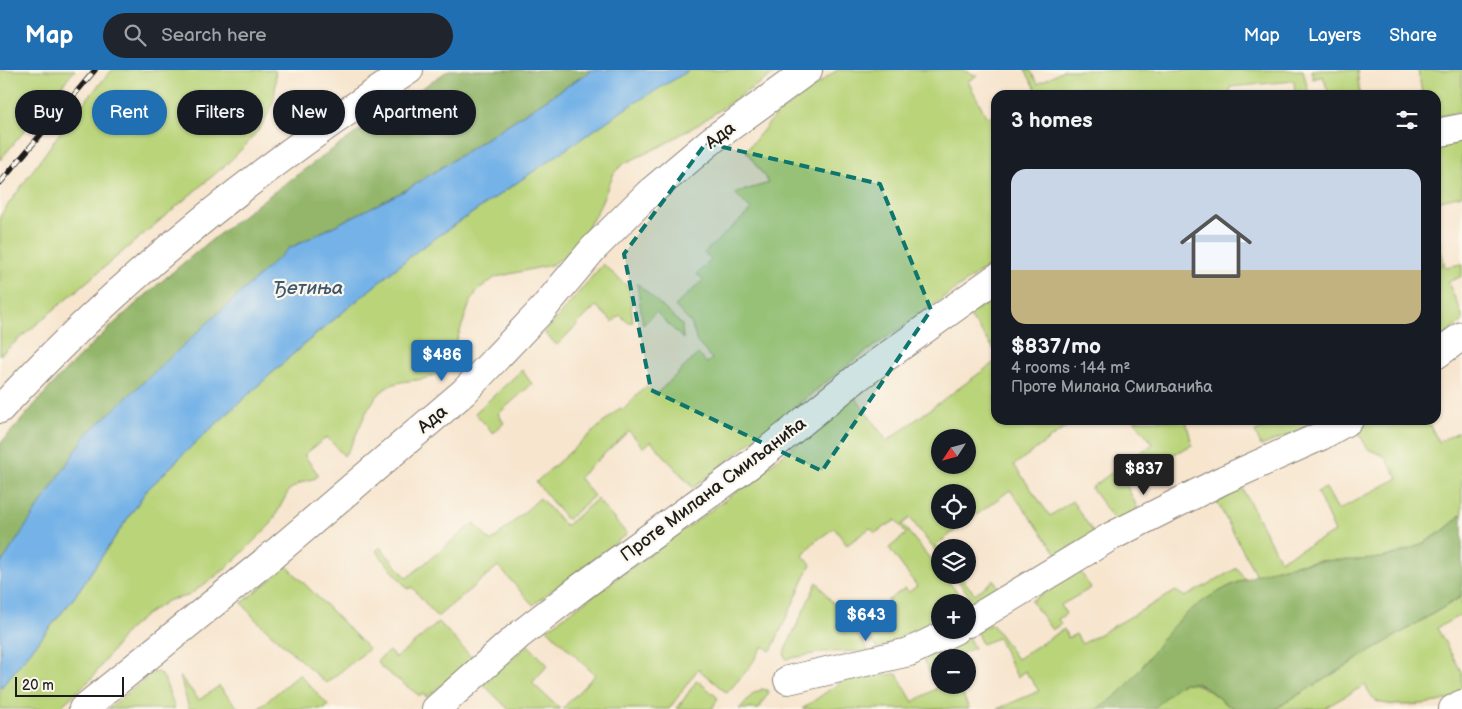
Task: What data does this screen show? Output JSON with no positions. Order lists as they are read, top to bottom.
{
  "streets": {
    "street": ["Ада", "Проте Милана Смиљанића"]
  },
  "water": ["Ђетиња"],
  "scale_bar": "20 m",
  "north": "bottom left",
  "page": {
    "header": "Map",
    "search": "Search here",
    "nav": ["Map", "Layers", "Share"],
    "chip": [
      "Buy",
      "Rent",
      "Filters",
      "New",
      "Apartment"
    ],
    "heading": "3 homes",
    "list": [
      {
        "name": "$837/mo",
        "note": "4 rooms · 144 m² · Проте Милана Смиљанића"
      }
    ],
    "price": ["$486", "$837", "$643"],
    "map_buttons": ["+", "−"],
    "scale": "20 m"
  }
}
